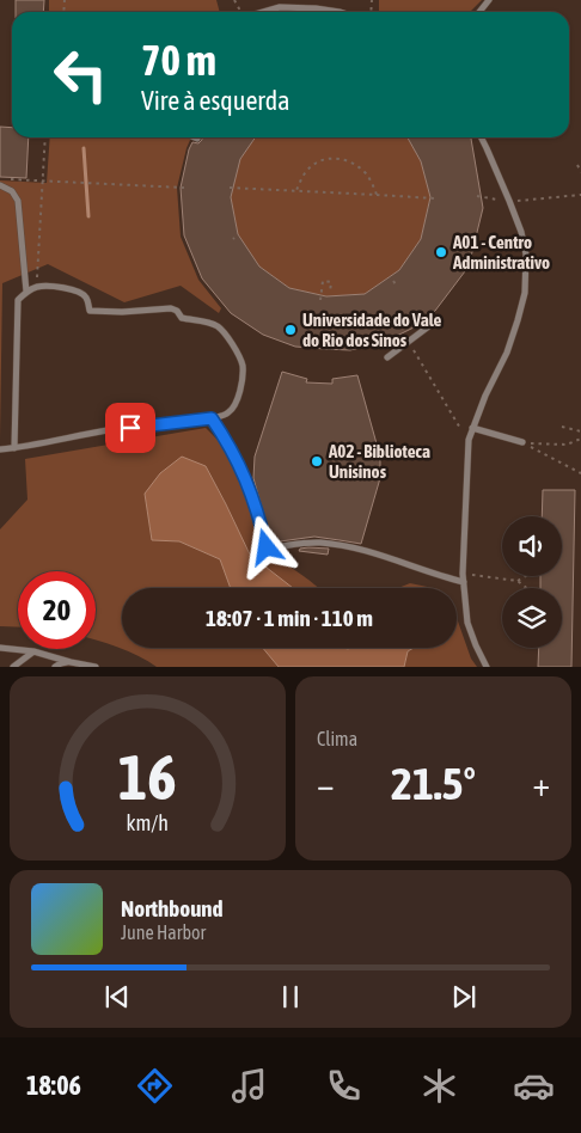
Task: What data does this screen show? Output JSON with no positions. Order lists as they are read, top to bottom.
{
  "places": ["A01 - Centro Administrativo", "Universidade do Vale do Rio dos Sinos", "A02 - Biblioteca Unisinos"],
  "page": {
    "turn": ["70 m", "Vire à esquerda"],
    "limit": "20",
    "trip": "18:07 · 1 min · 110 m",
    "tile": "Clima",
    "heat": ["−", "21.5°", "+"],
    "song": ["Northbound", "June Harbor"],
    "tabs": "18:06",
    "gauge": ["16", "km/h"]
  }
}
